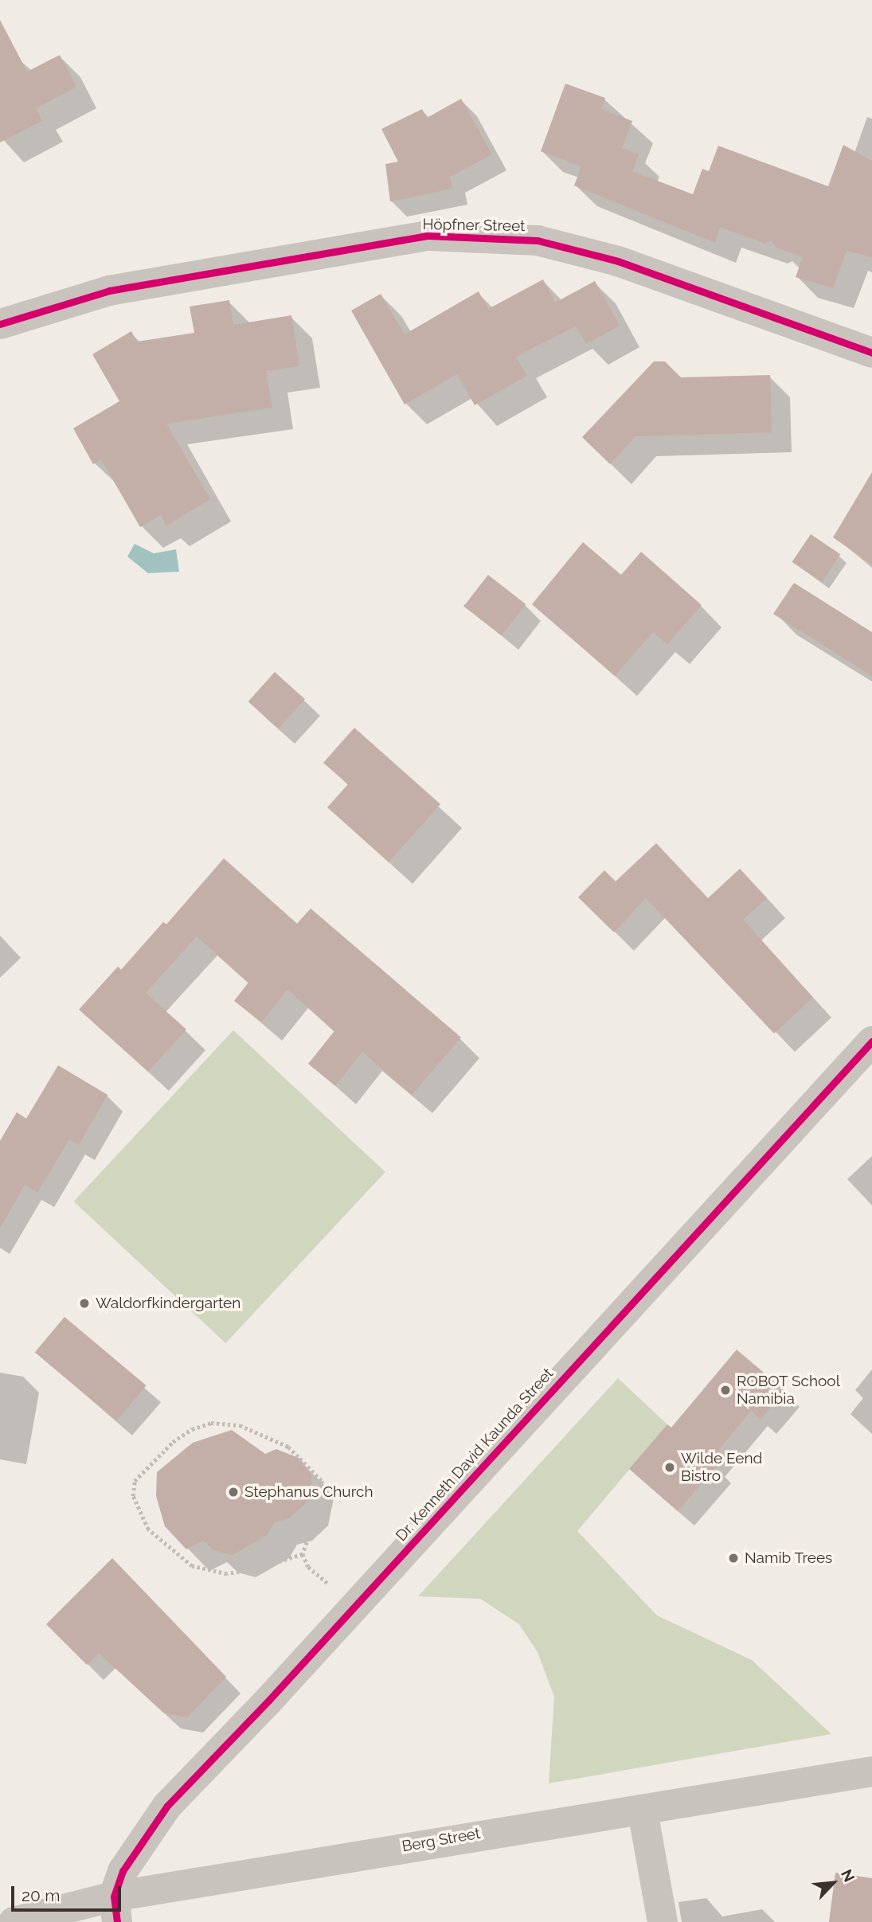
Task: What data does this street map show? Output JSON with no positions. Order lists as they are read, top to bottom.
{
  "streets": {
    "street": ["Höpfner Street", "Dr. Kenneth David Kaunda Street", "Berg Street"]
  },
  "crossings": [
    ["Dr. Kenneth David Kaunda Street", "Berg Street"]
  ],
  "places": [
    "Waldorfkindergarten",
    "ROBOT School Namibia",
    "Wilde Eend Bistro",
    "Stephanus Church",
    "Namib Trees"
  ],
  "scale_bar": "20 m",
  "north": "top right"
}
